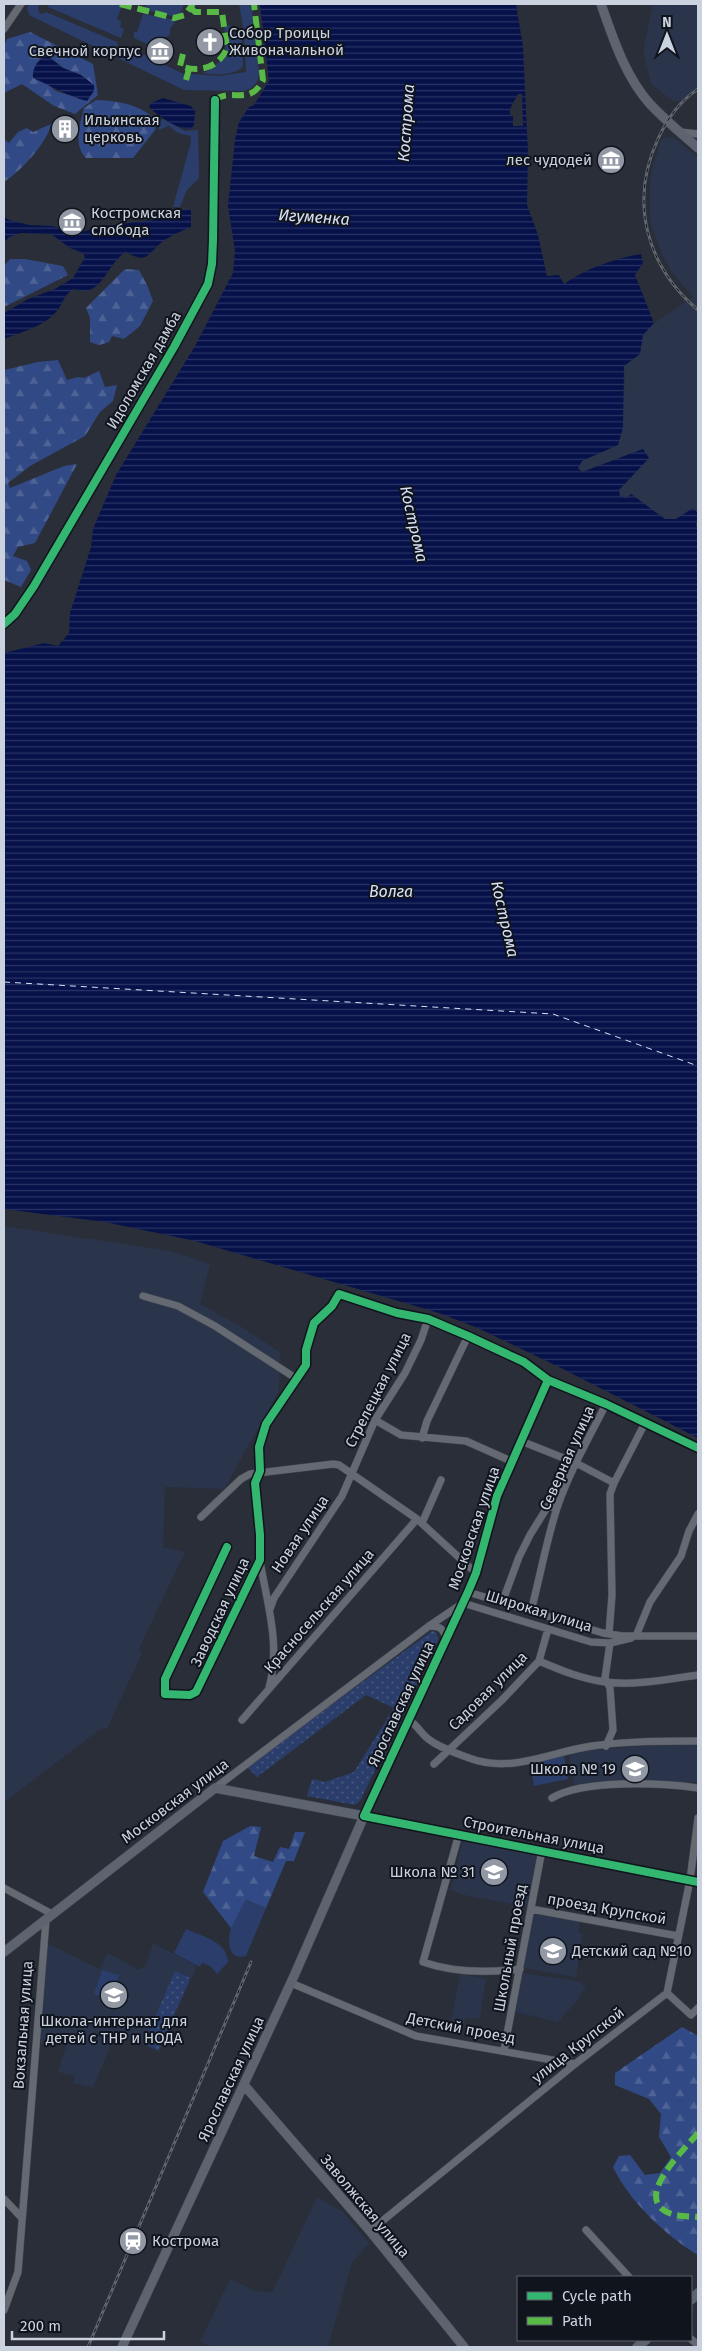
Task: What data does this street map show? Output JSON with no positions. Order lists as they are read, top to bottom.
{
  "streets": {
    "main road": [
      "Московская улица",
      "Ярославская улица",
      "Строительная улица",
      "Заволжская улица"
    ],
    "street": [
      "Идоломская дамба",
      "Стрелецкая улица",
      "Северная улица",
      "Новая улица",
      "Красносельская улица",
      "Широкая улица",
      "Заводская улица",
      "Садовая улица",
      "проезд Крупской",
      "Школьный проезд",
      "Вокзальная улица",
      "Детский проезд",
      "улица Крупской"
    ]
  },
  "crossings": [
    ["Стрелецкая улица", "Новая улица"],
    ["Стрелецкая улица", "Заводская улица"],
    ["Северная улица", "Широкая улица"],
    ["Московская улица", "Широкая улица"],
    ["Московская улица", "Ярославская улица"],
    ["Московская улица", "Строительная улица"],
    ["Московская улица", "Вокзальная улица"],
    ["Широкая улица", "Садовая улица"],
    ["Широкая улица", "Ярославская улица"],
    ["Ярославская улица", "Строительная улица"],
    ["Ярославская улица", "Детский проезд"],
    ["Ярославская улица", "Заволжская улица"],
    ["Строительная улица", "Школьный проезд"],
    ["проезд Крупской", "Школьный проезд"],
    ["Школьный проезд", "Детский проезд"],
    ["Детский проезд", "улица Крупской"],
    ["улица Крупской", "Заволжская улица"]
  ],
  "water": ["Кострома", "Игуменка", "Волга"],
  "places": {
    "church": ["Собор Троицы Живоначальной"],
    "museum": ["Свечной корпус", "лес чудодей", "Костромская слобода"],
    "building": ["Ильинская церковь"],
    "school or university": [
      "Школа № 19",
      "Школа № 31",
      "Детский сад №10",
      "Школа-интернат для детей с ТНР и НОДА"
    ],
    "station": ["Кострома"]
  },
  "legend": ["Cycle path", "Path"],
  "scale_bar": "200 m",
  "north": "top"
}
